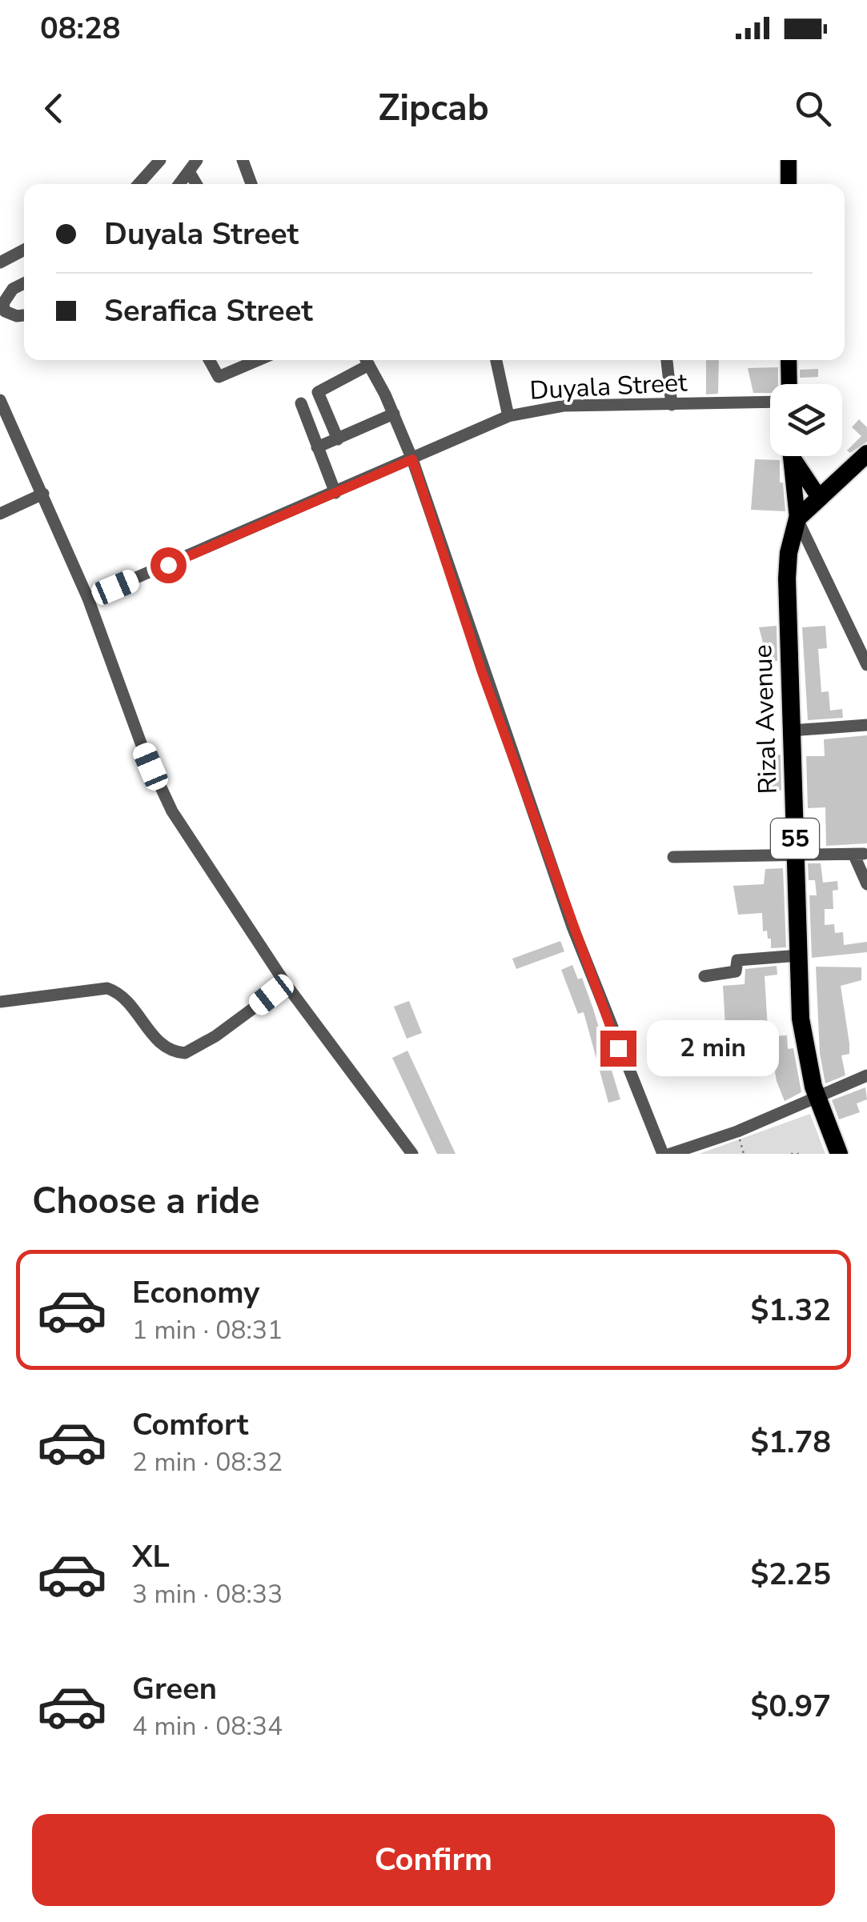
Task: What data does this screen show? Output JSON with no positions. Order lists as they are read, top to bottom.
{
  "streets": {
    "highway": ["Rizal Avenue", "55"],
    "street": ["Duyala Street"]
  },
  "page": {
    "status": "08:28",
    "header": "Zipcab",
    "banner": ["Duyala Street", "Serafica Street"],
    "bubble": "2 min",
    "heading": "Choose a ride",
    "list": [
      {
        "name": "Economy",
        "note": "1 min · 08:31",
        "value": "$1.32"
      },
      {
        "name": "Comfort",
        "note": "2 min · 08:32",
        "value": "$1.78"
      },
      {
        "name": "XL",
        "note": "3 min · 08:33",
        "value": "$2.25"
      },
      {
        "name": "Green",
        "note": "4 min · 08:34",
        "value": "$0.97"
      }
    ],
    "buttons": "Confirm"
  }
}
